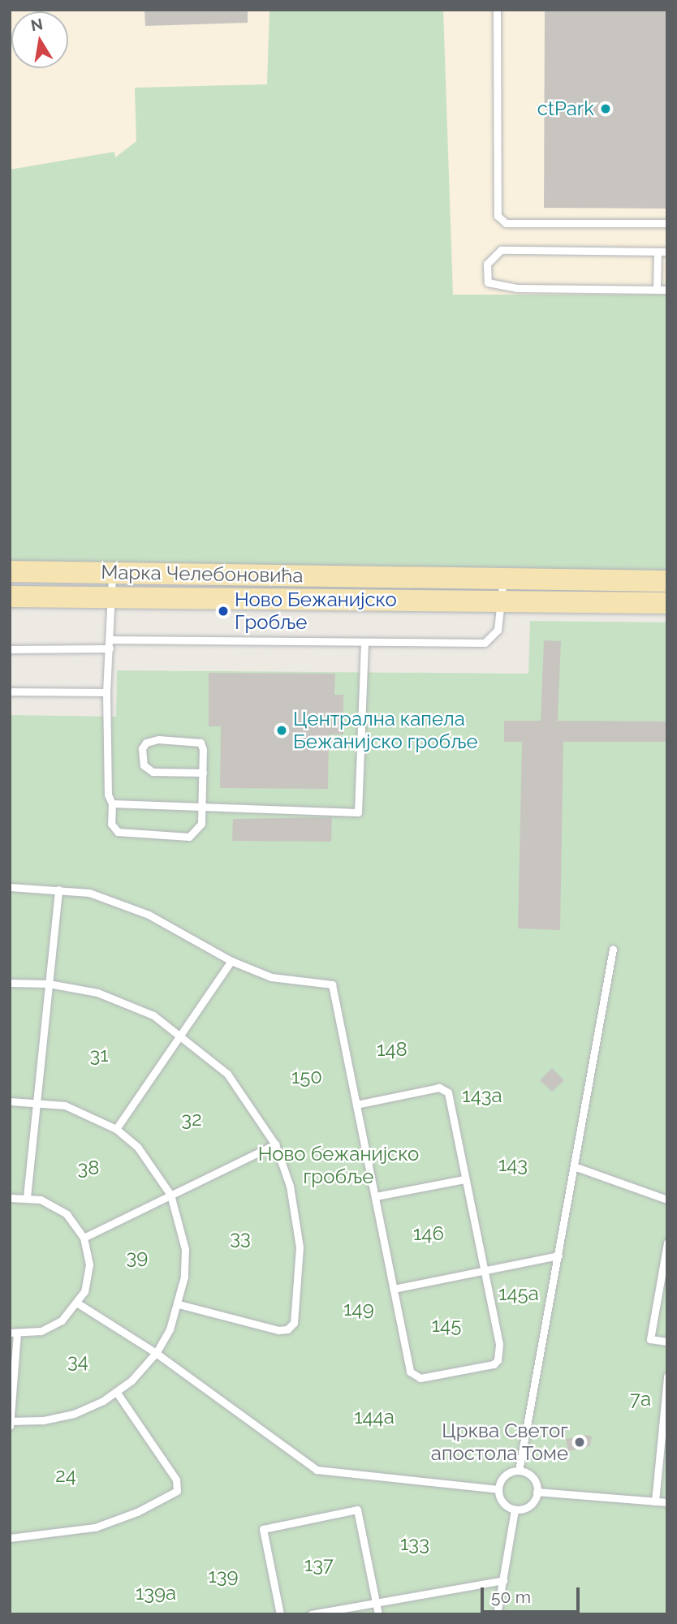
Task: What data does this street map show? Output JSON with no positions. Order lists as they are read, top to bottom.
{
  "streets": {
    "main road": ["Марка Челебоновића"]
  },
  "parks": [
    "148",
    "31",
    "150",
    "143a",
    "32",
    "Ново бежанијско гробље",
    "143",
    "38",
    "146",
    "33",
    "39",
    "145a",
    "149",
    "145",
    "34",
    "7a",
    "144a",
    "24",
    "133",
    "137",
    "139",
    "139a"
  ],
  "places": [
    "ctPark",
    "Ново Бежанијско Гробље",
    "Централна капела Бежанијско гробље",
    "Црква Светог апостола Томе"
  ],
  "scale_bar": "50 m",
  "north": "top"
}
